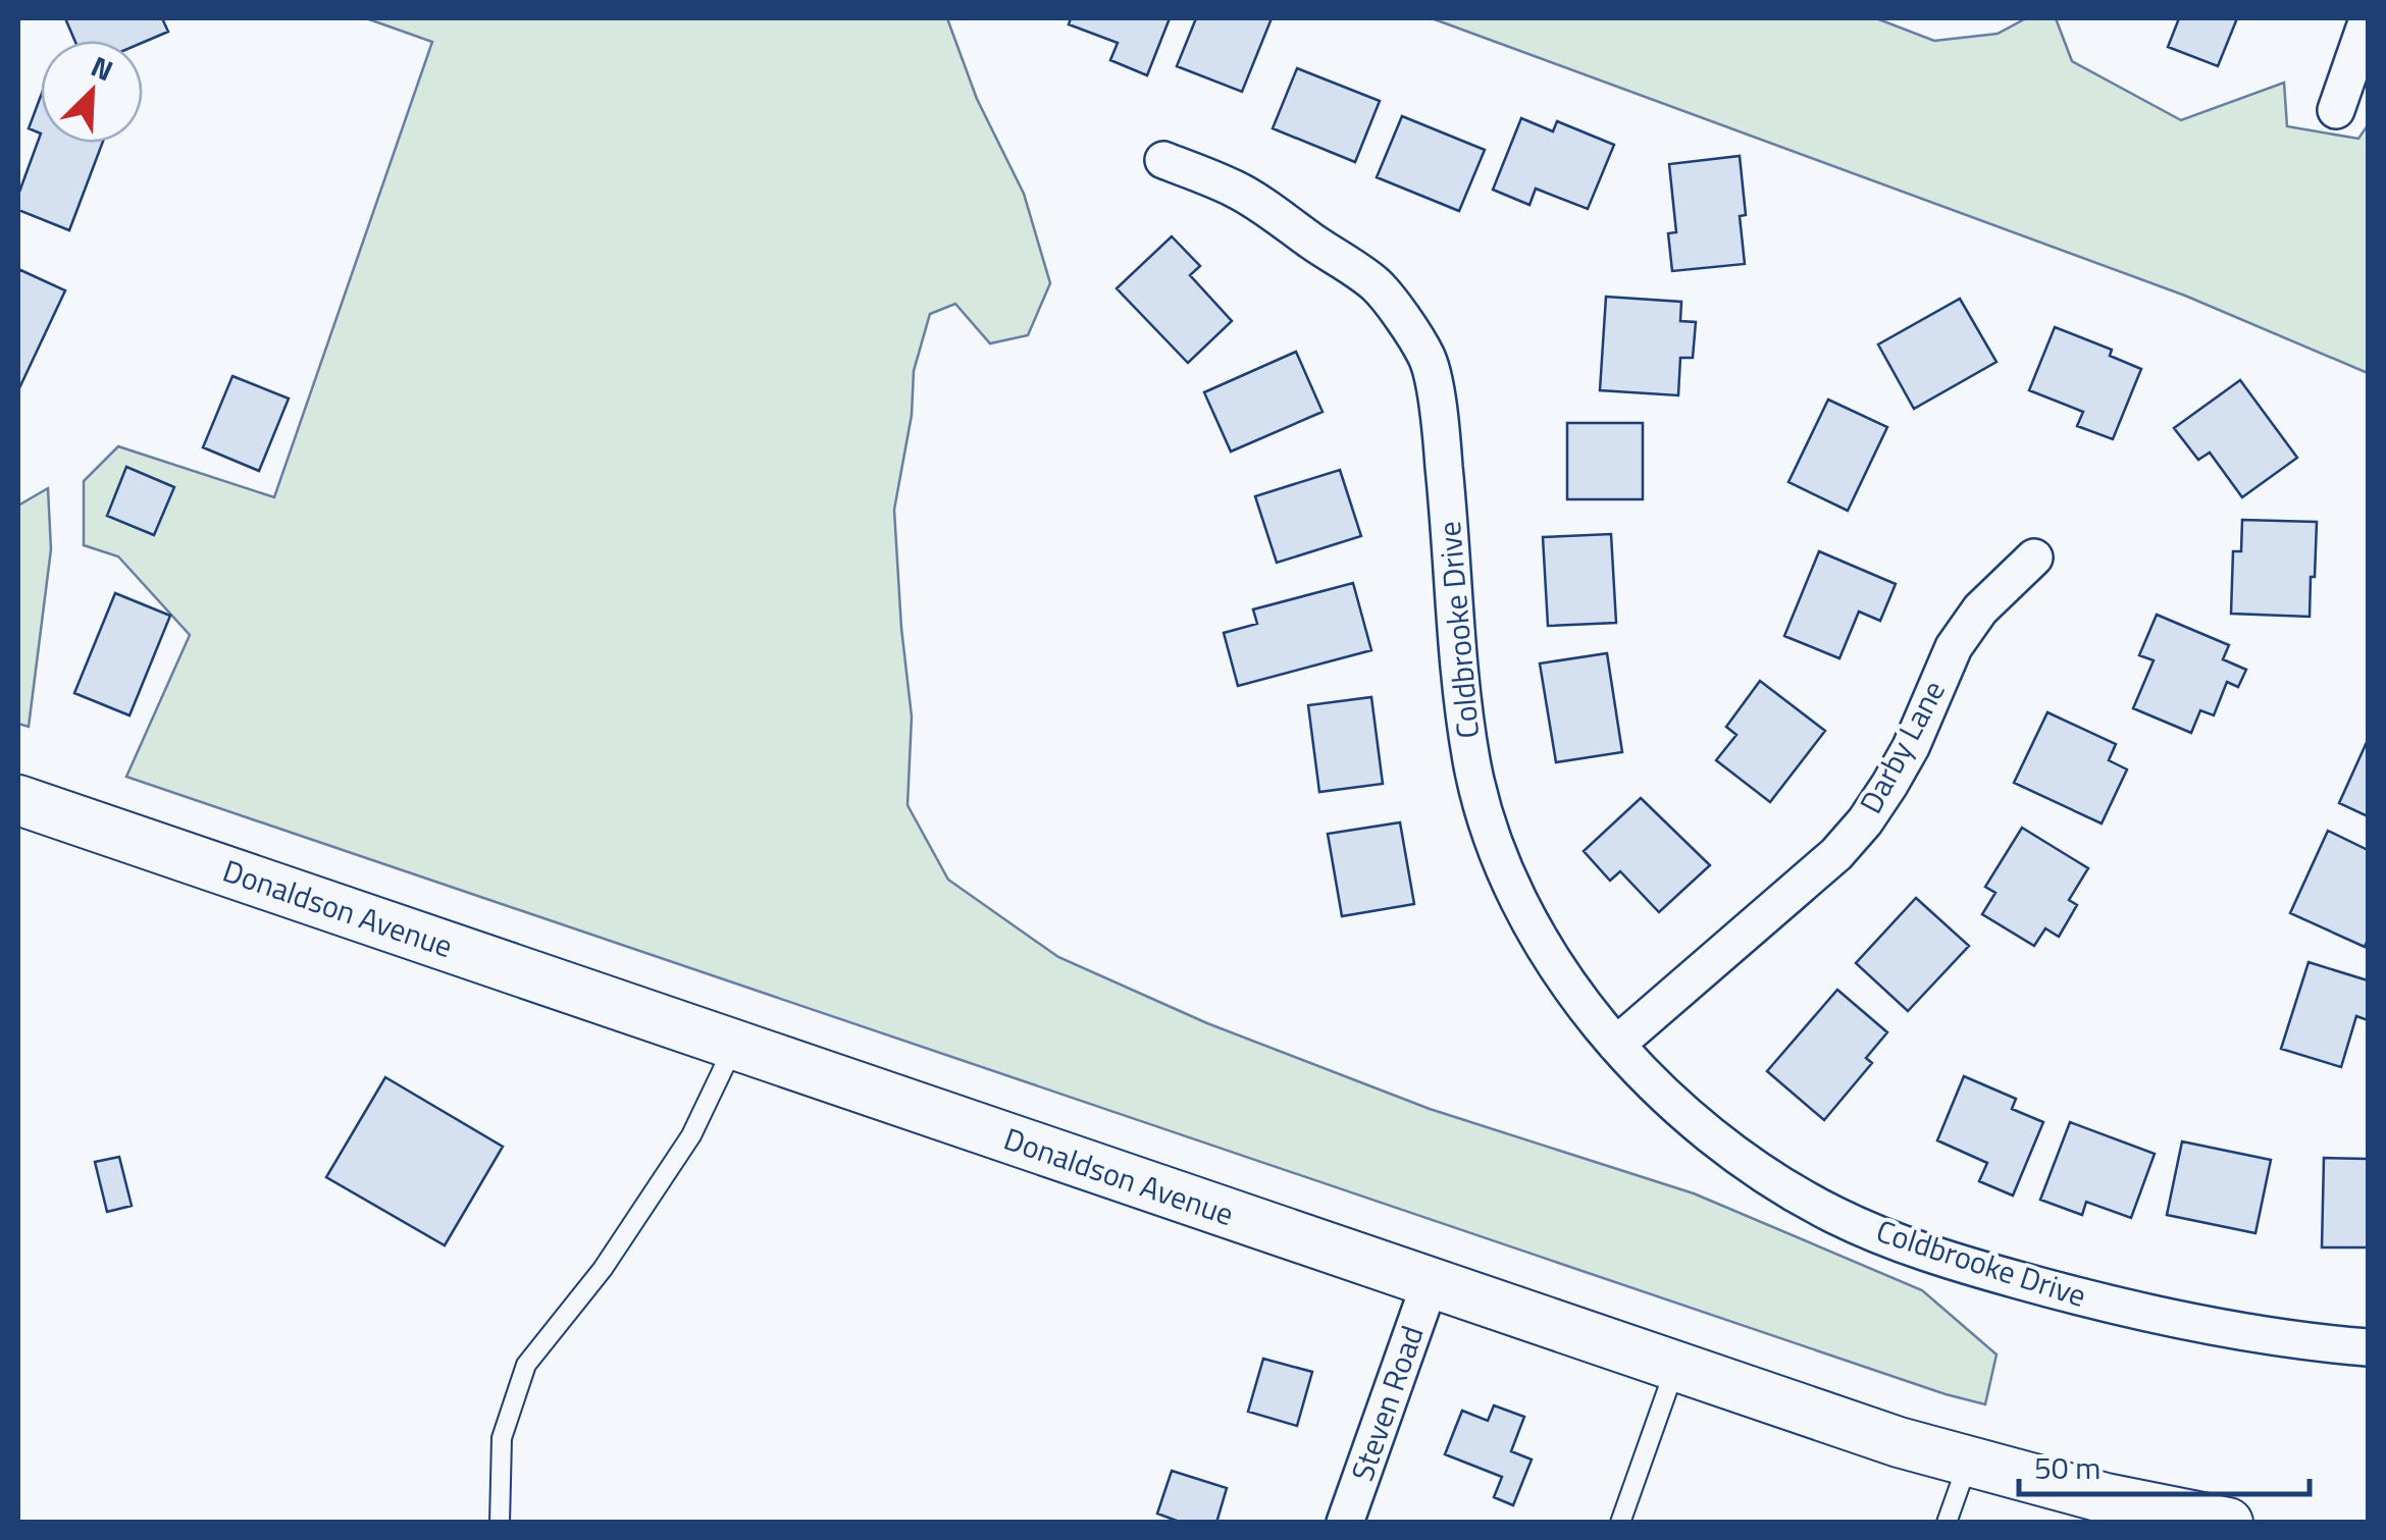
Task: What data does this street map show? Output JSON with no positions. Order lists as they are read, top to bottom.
{
  "streets": {
    "main road": ["Donaldson Avenue"],
    "street": ["Coldbrooke Drive", "Darby Lane", "Steven Road"]
  },
  "crossings": [
    ["Coldbrooke Drive", "Darby Lane"],
    ["Donaldson Avenue", "Steven Road"]
  ],
  "scale_bar": "50 m",
  "north": "top right"
}
